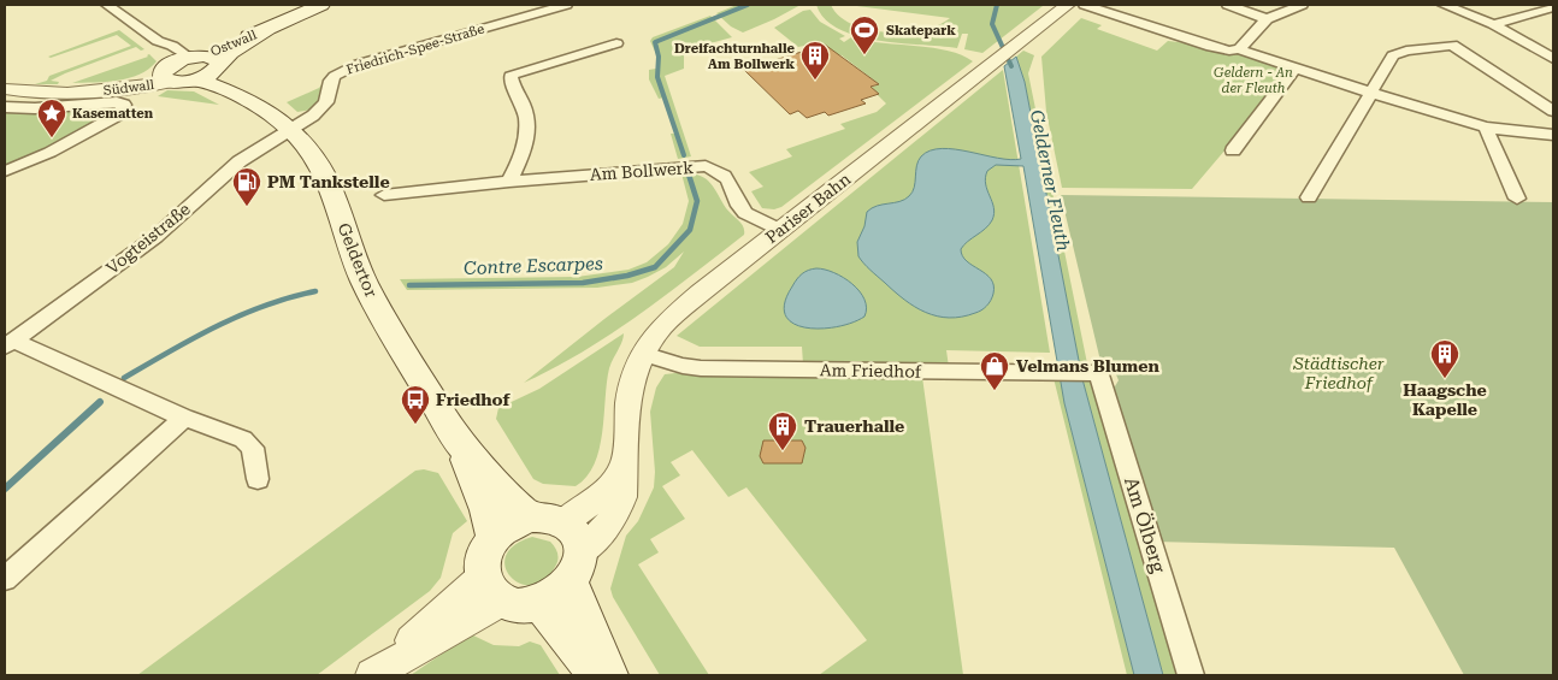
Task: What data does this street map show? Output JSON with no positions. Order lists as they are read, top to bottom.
{
  "streets": {
    "main road": ["Ostwall", "Geldertor"],
    "street": [
      "Friedrich-Spee-Straße",
      "Südwall",
      "Am Bollwerk",
      "Pariser Bahn",
      "Vogteistraße",
      "Am Friedhof",
      "Am Ölberg"
    ]
  },
  "crossings": [
    ["Ostwall", "Südwall"],
    ["Ostwall", "Geldertor"],
    ["Friedrich-Spee-Straße", "Vogteistraße"],
    ["Friedrich-Spee-Straße", "Geldertor"],
    ["Südwall", "Geldertor"],
    ["Am Bollwerk", "Pariser Bahn"],
    ["Pariser Bahn", "Geldertor"],
    ["Pariser Bahn", "Am Friedhof"],
    ["Vogteistraße", "Geldertor"],
    ["Am Friedhof", "Am Ölberg"]
  ],
  "water": ["Gelderner Fleuth", "Contre Escarpes"],
  "parks": ["Geldern - An der Fleuth", "Städtischer Friedhof"],
  "places": {
    "sports": ["Skatepark"],
    "building": ["Dreifachturnhalle Am Bollwerk", "Haagsche Kapelle", "Trauerhalle"],
    "place": ["Kasematten"],
    "fuel station": ["PM Tankstelle"],
    "shop": ["Velmans Blumen"],
    "bus stop": ["Friedhof"]
  }
}
